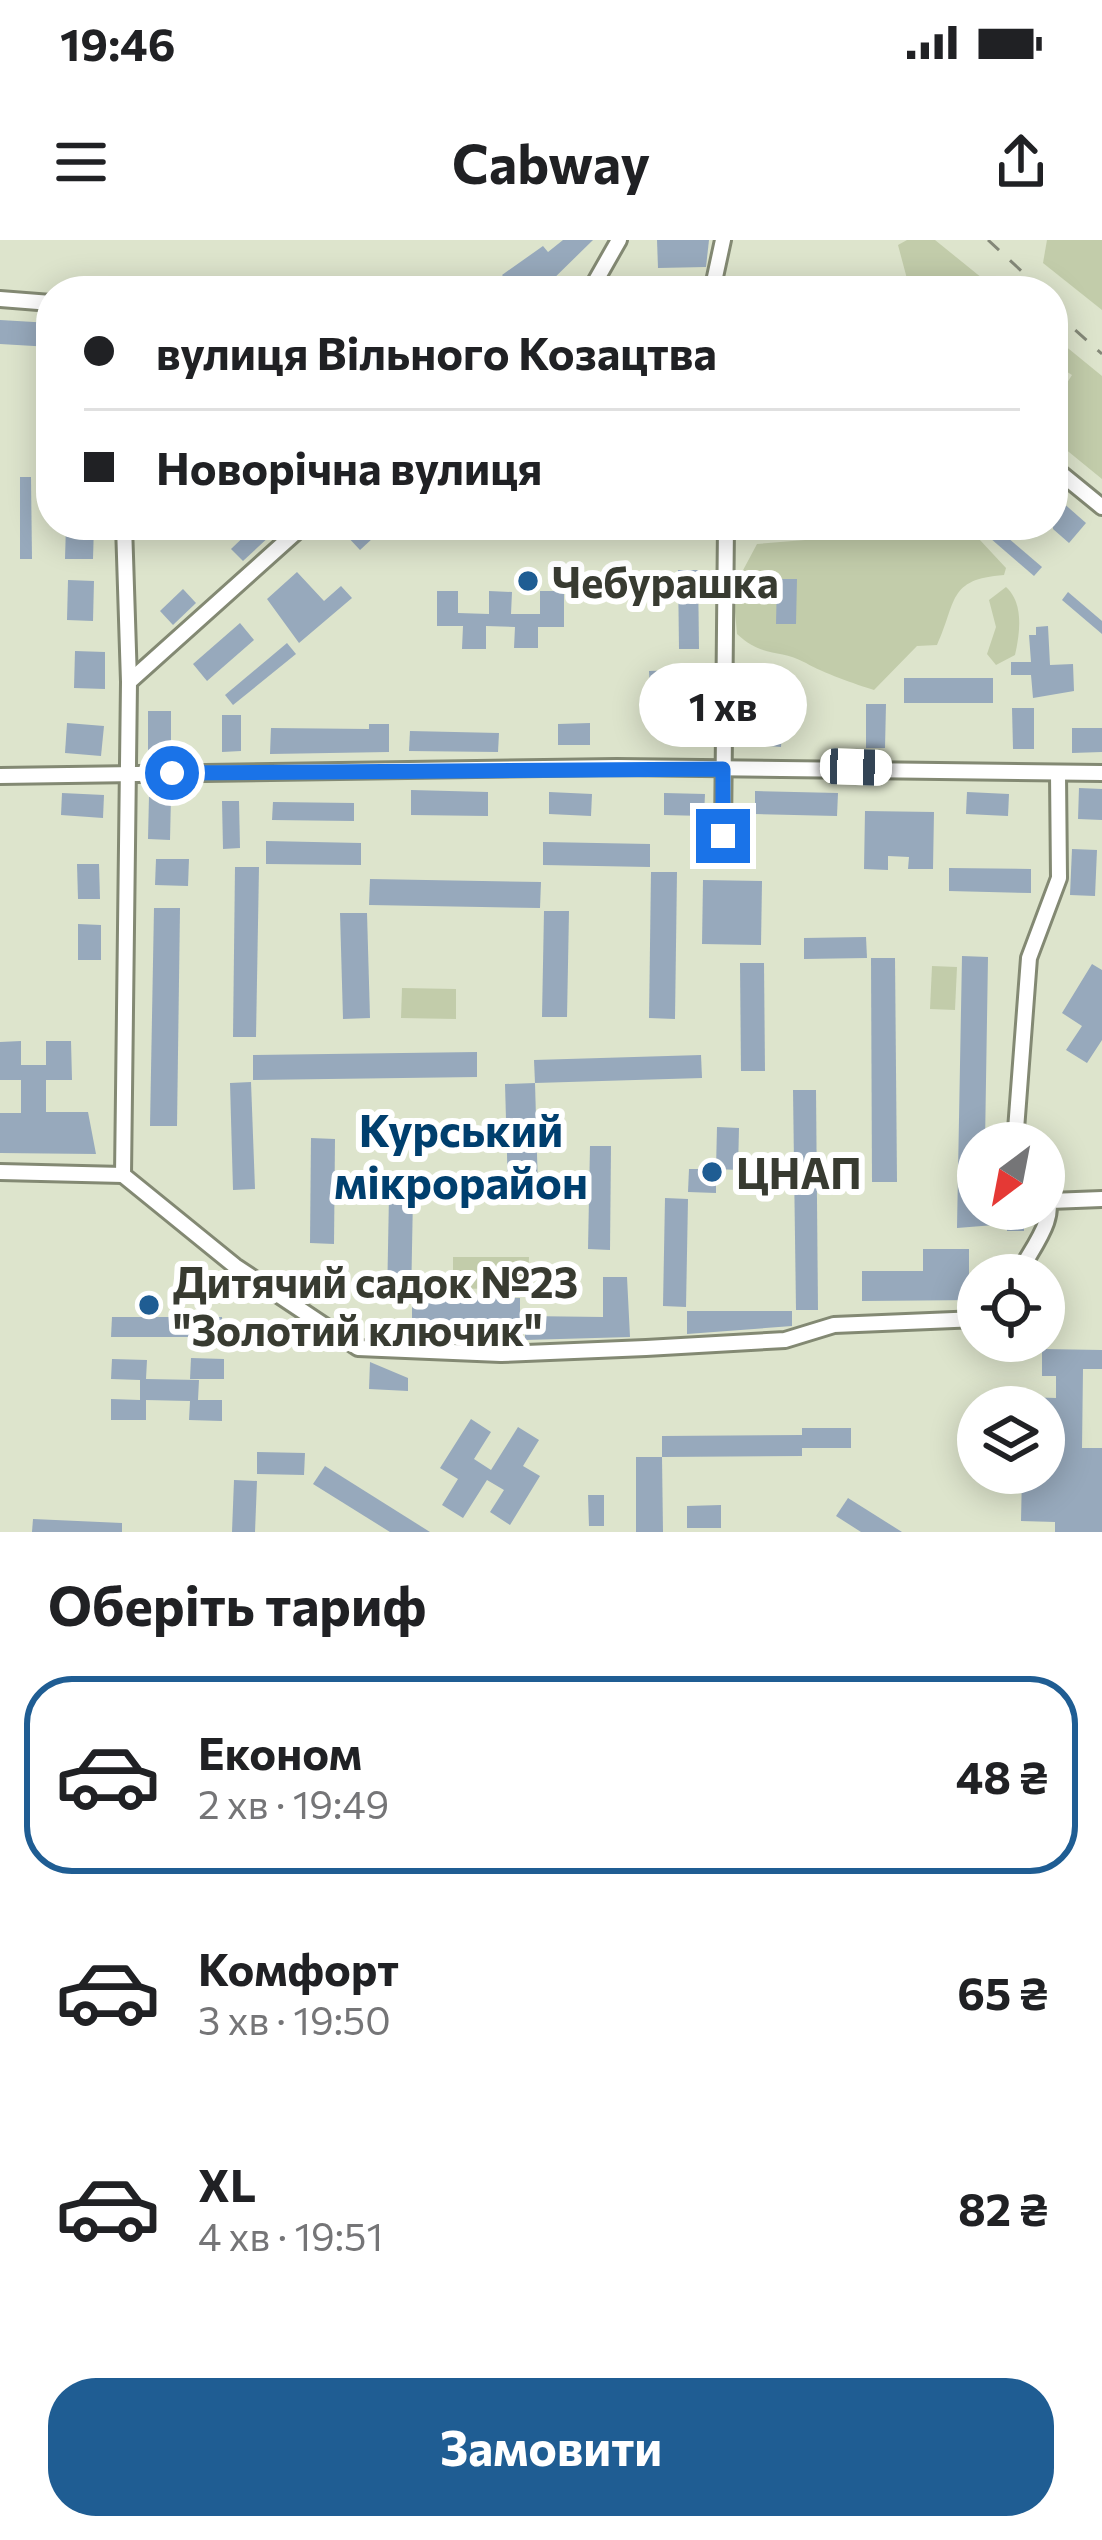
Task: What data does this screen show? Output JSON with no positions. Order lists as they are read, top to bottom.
{
  "districts": ["Курський мікрорайон"],
  "places": ["Чебурашка", "ЦНАП", "Дитячий садок №23 \"Золотий ключик\""],
  "north": "bottom left",
  "page": {
    "status": "19:46",
    "header": "Cabway",
    "banner": ["вулиця Вільного Козацтва", "Новорічна вулиця"],
    "bubble": "1 хв",
    "heading": "Оберіть тариф",
    "list": [
      {
        "name": "Економ",
        "note": "2 хв · 19:49",
        "value": "48 ₴"
      },
      {
        "name": "Комфорт",
        "note": "3 хв · 19:50",
        "value": "65 ₴"
      },
      {
        "name": "XL",
        "note": "4 хв · 19:51",
        "value": "82 ₴"
      }
    ],
    "buttons": "Замовити"
  }
}
